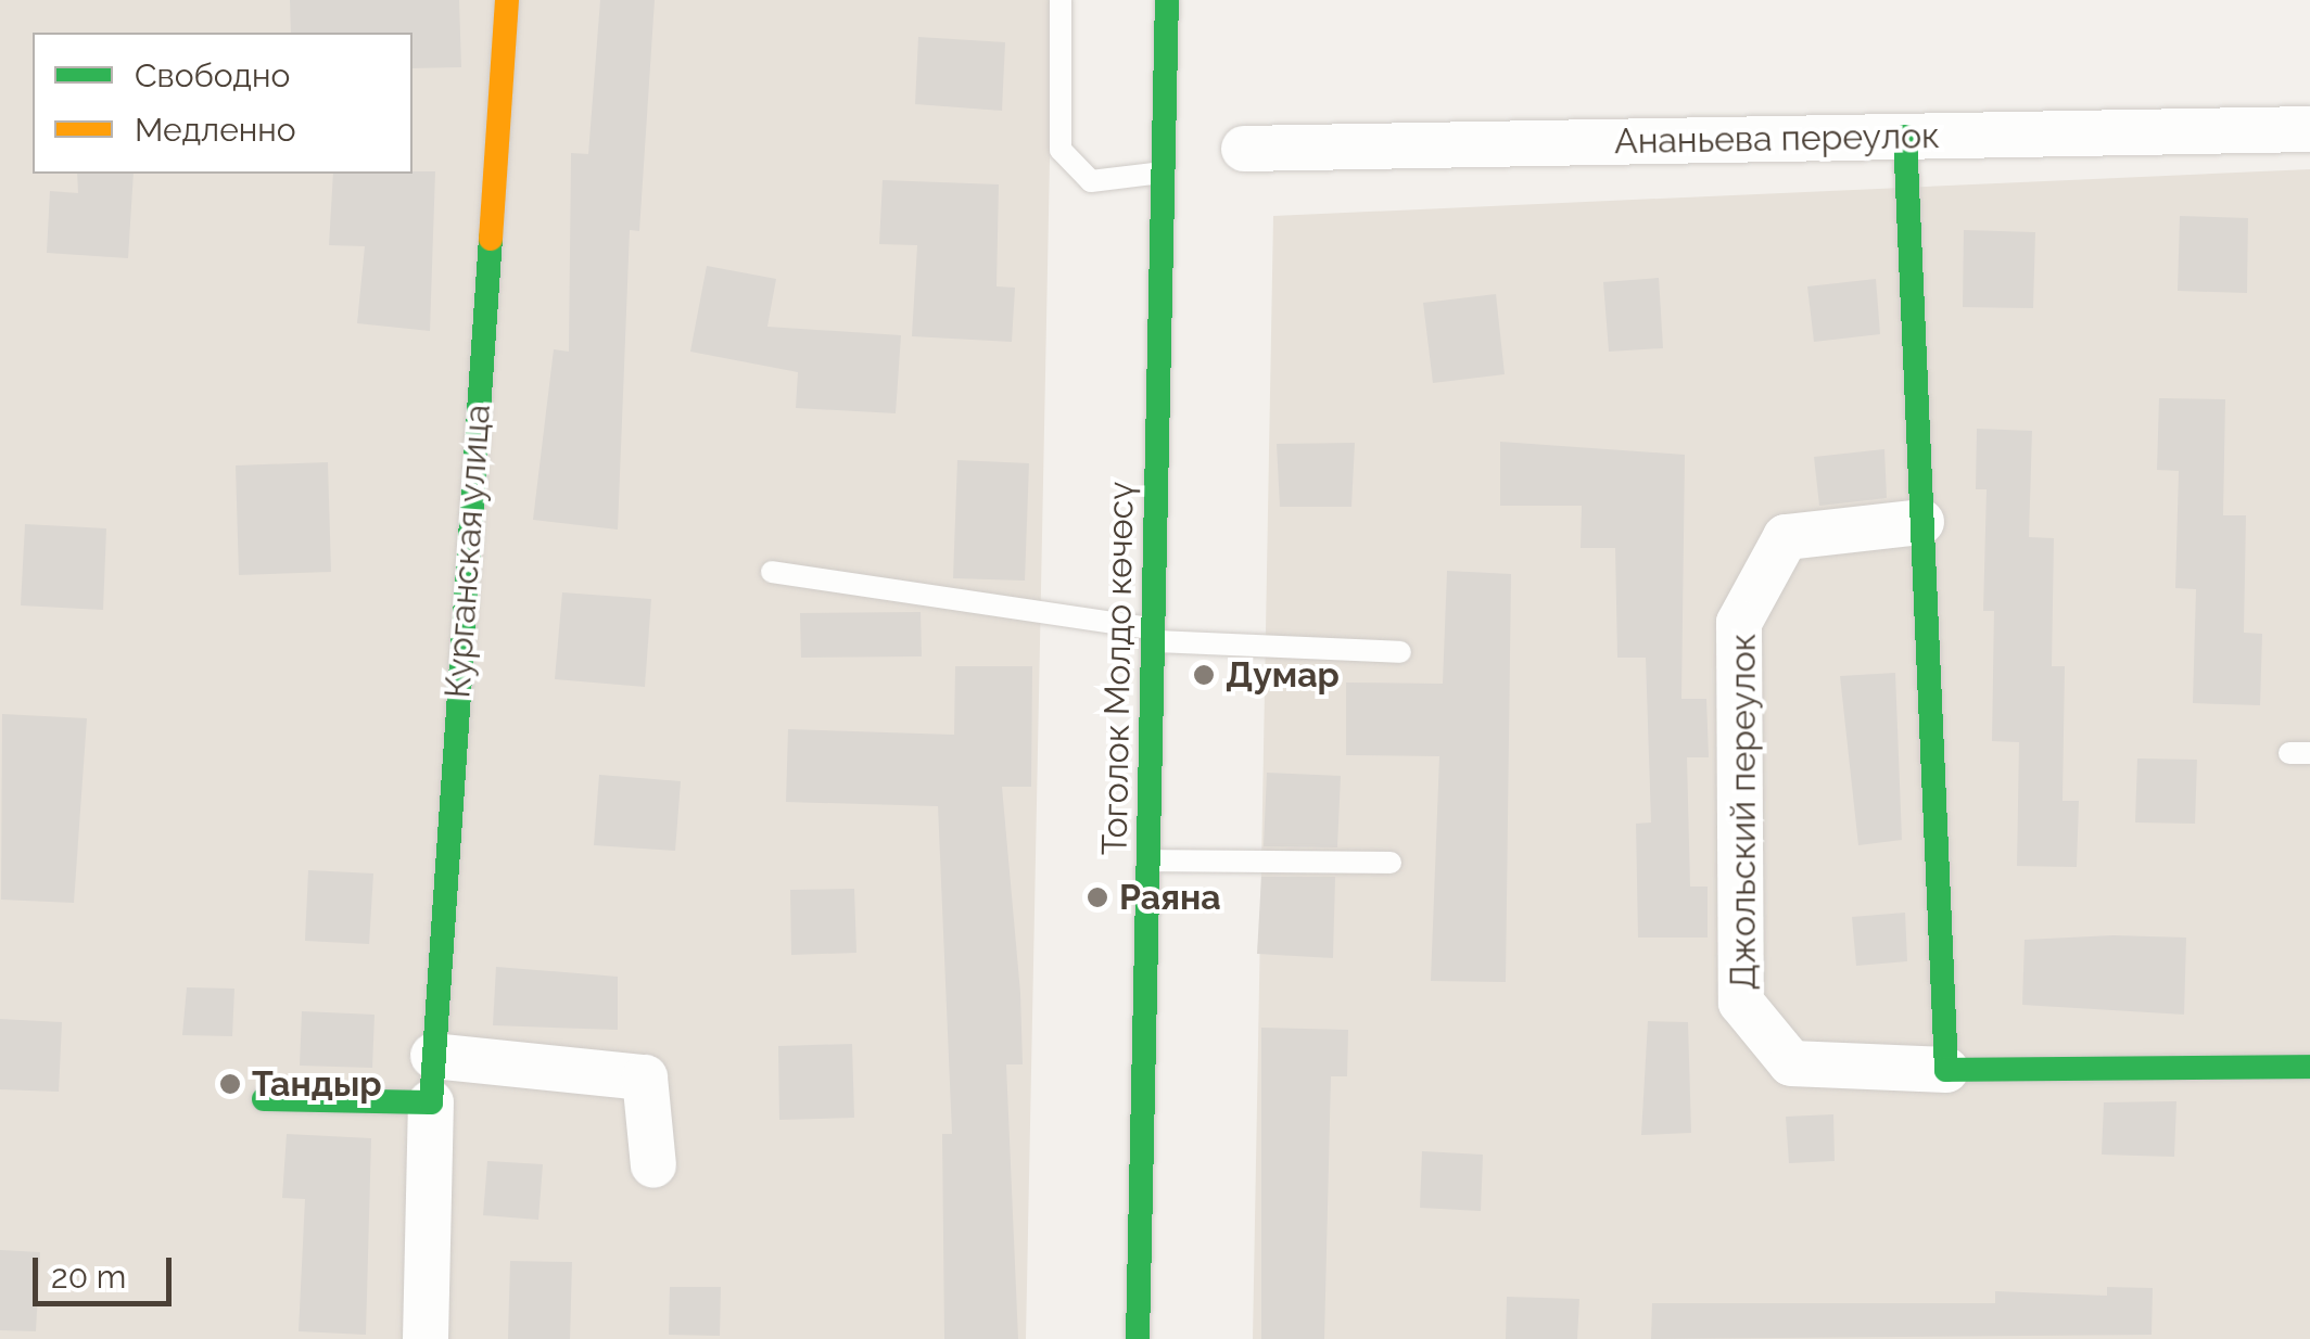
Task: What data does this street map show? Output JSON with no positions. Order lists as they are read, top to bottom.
{
  "streets": {
    "street": [
      "Ананьева переулок",
      "Курганская улица",
      "Тоголок Молдо көчөсү",
      "Джольский переулок"
    ]
  },
  "places": ["Думар", "Раяна", "Тандыр"],
  "legend": ["Свободно", "Медленно"],
  "scale_bar": "20 m"
}
